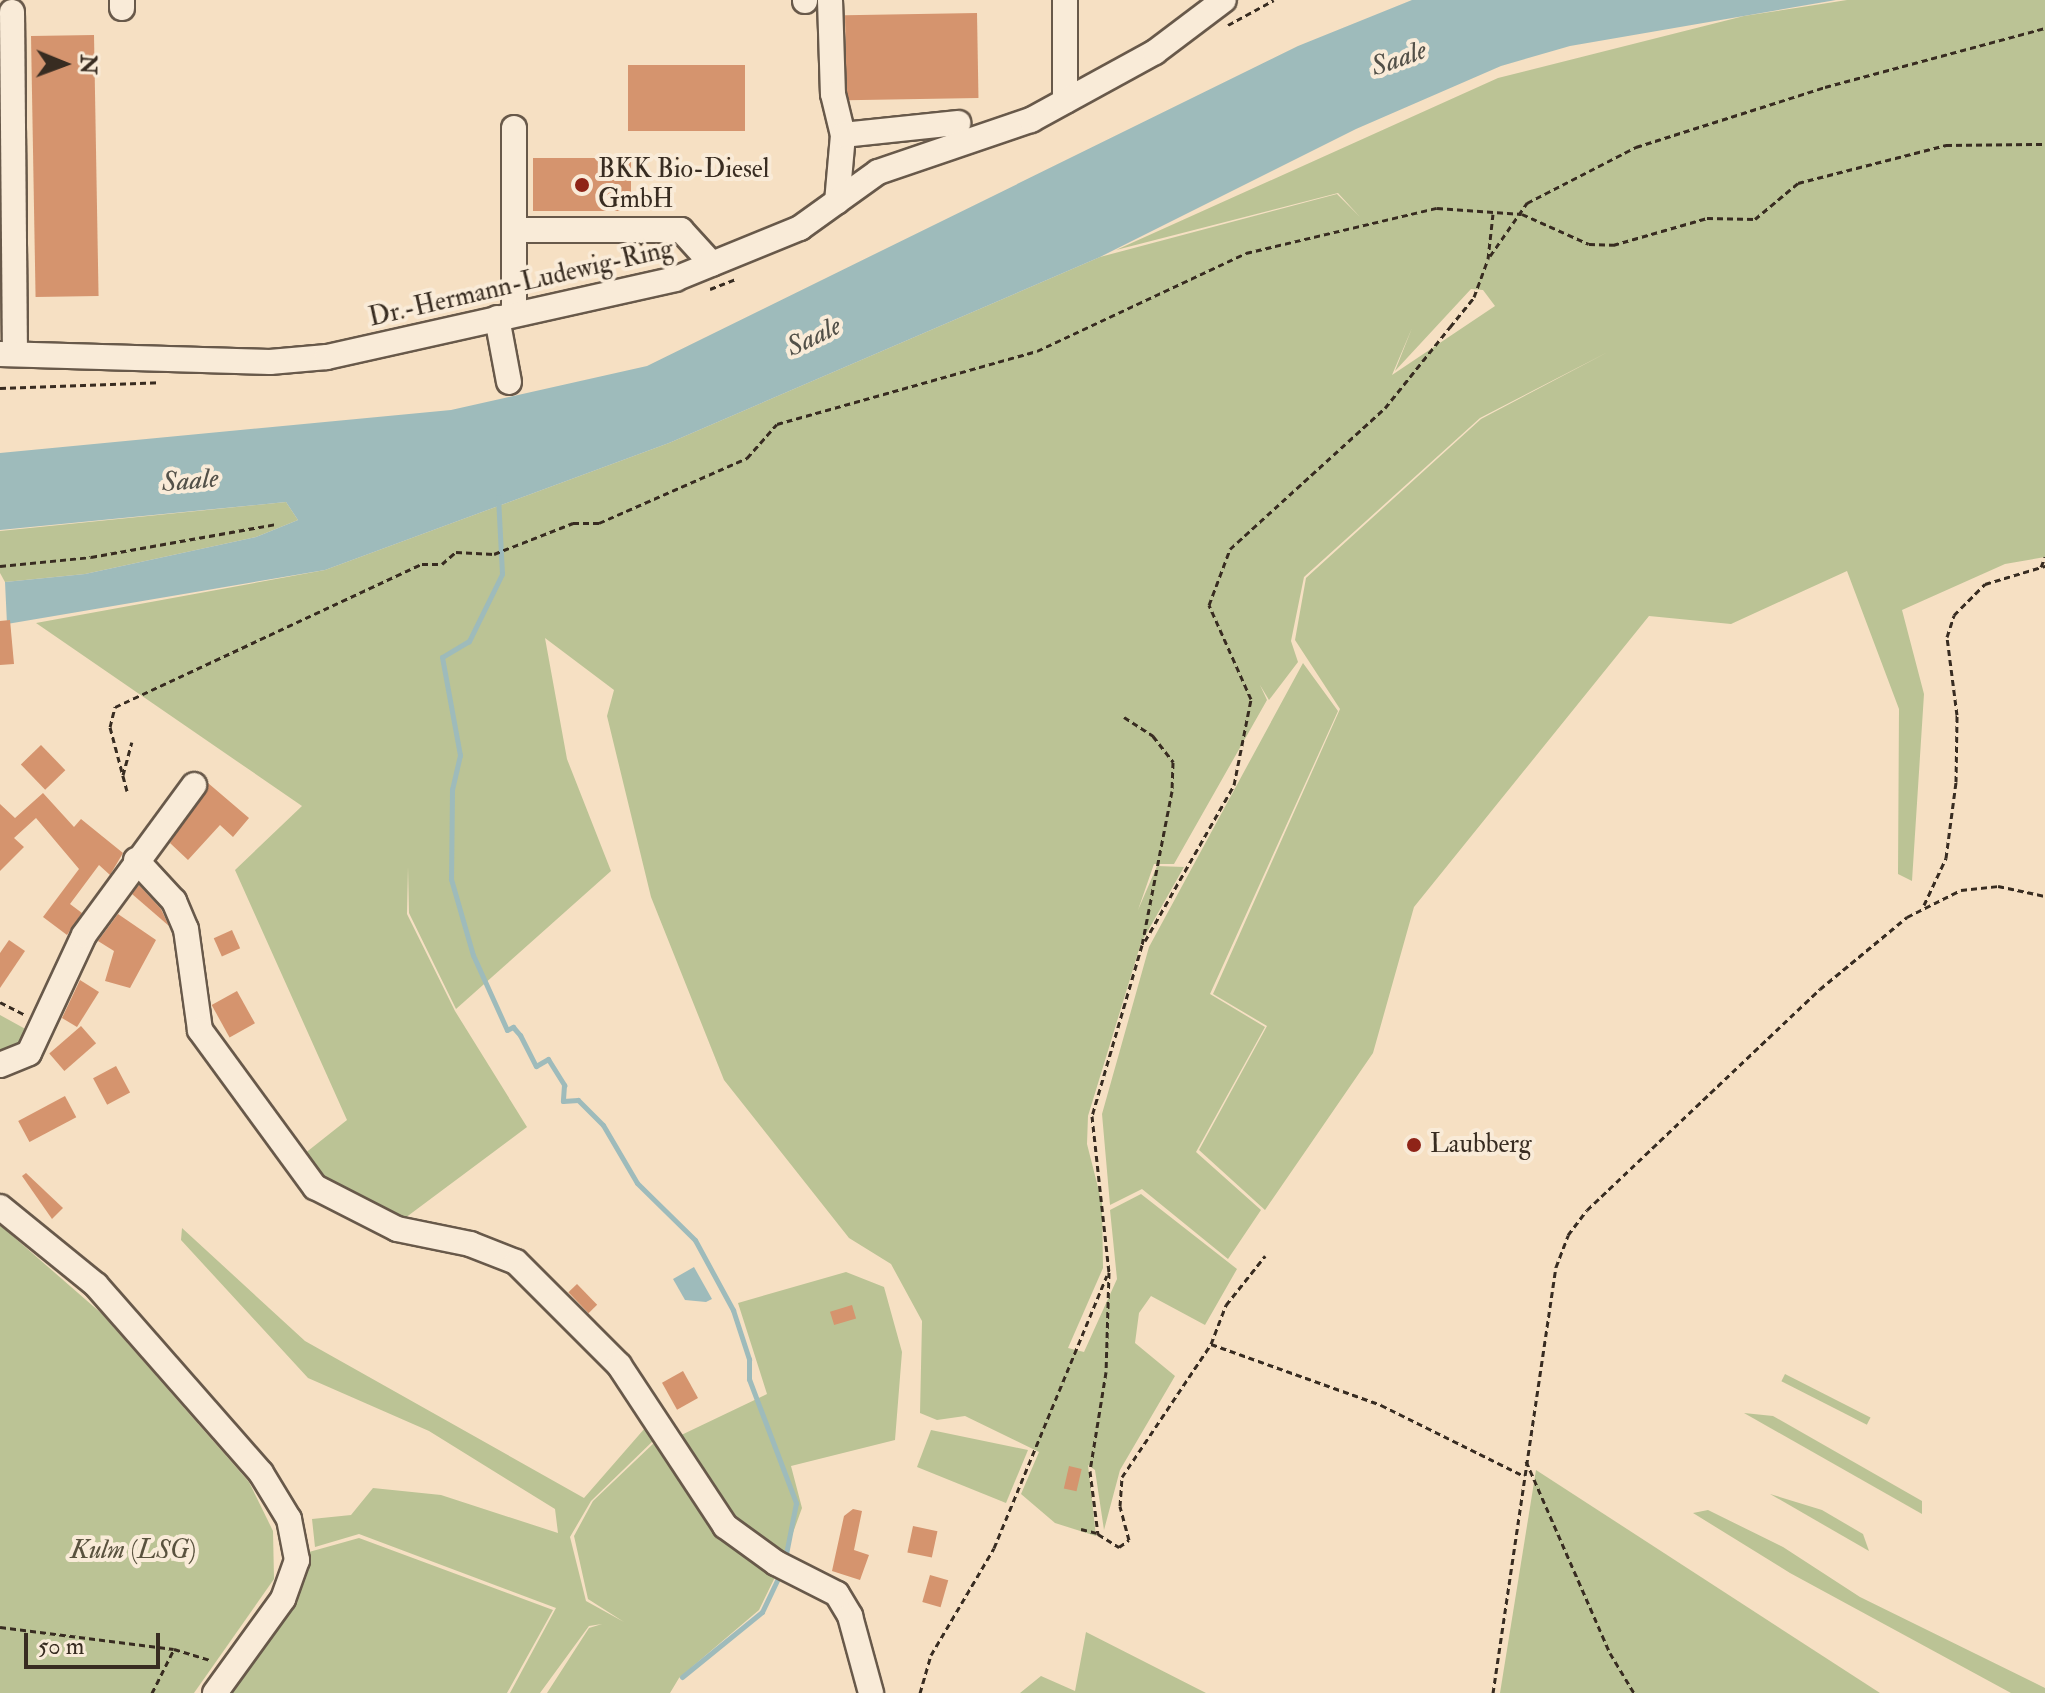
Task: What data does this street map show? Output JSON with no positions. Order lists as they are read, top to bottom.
{
  "streets": {
    "street": ["Dr.-Hermann-Ludewig-Ring"]
  },
  "water": ["Saale"],
  "parks": ["Kulm (LSG)"],
  "places": ["BKK Bio-Diesel GmbH", "Laubberg"],
  "scale_bar": "50 m",
  "north": "right"
}
